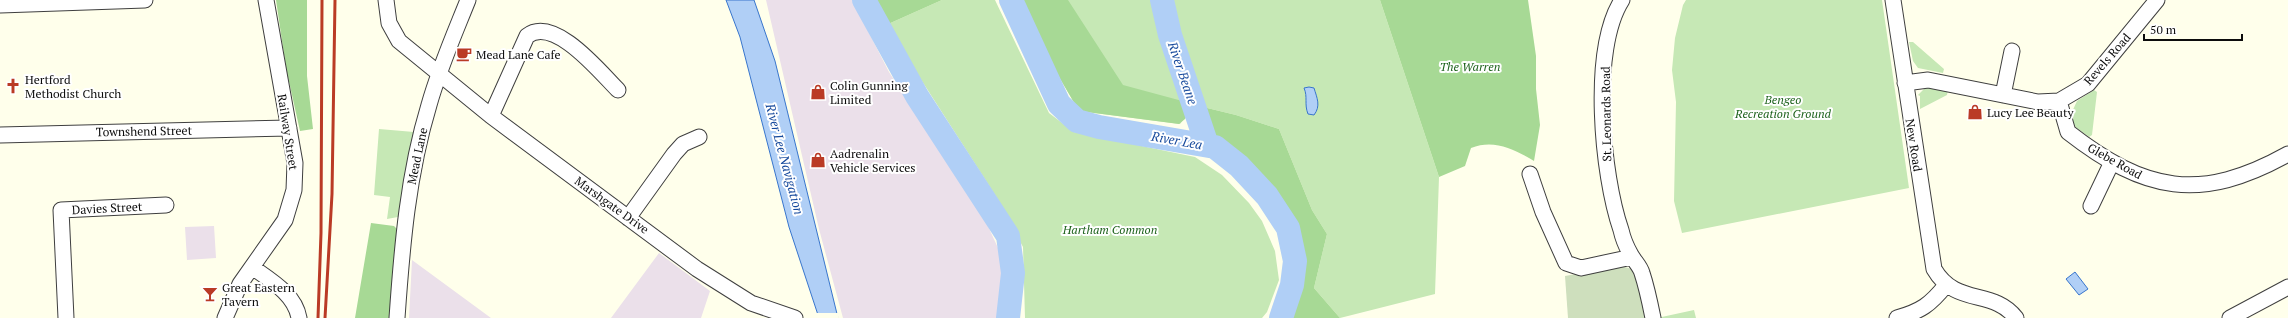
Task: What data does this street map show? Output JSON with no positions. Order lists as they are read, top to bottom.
{
  "streets": {
    "street": [
      "Revels Road",
      "St. Leonards Road",
      "Townshend Street",
      "Railway Street",
      "New Road",
      "Mead Lane",
      "Glebe Road",
      "Marshgate Drive",
      "Davies Street"
    ]
  },
  "crossings": [
    ["Revels Road", "New Road"],
    ["Revels Road", "Glebe Road"],
    ["Townshend Street", "Railway Street"],
    ["Mead Lane", "Marshgate Drive"]
  ],
  "water": ["River Beane", "River Lea", "River Lee Navigation"],
  "parks": ["The Warren", "Bengeo Recreation Ground", "Hartham Common"],
  "places": {
    "cafe": ["Mead Lane Cafe"],
    "church": ["Hertford Methodist Church"],
    "shop": ["Colin Gunning Limited", "Lucy Lee Beauty", "Aadrenalin Vehicle Services"],
    "bar": ["Great Eastern Tavern"]
  },
  "scale_bar": "50 m"
}
